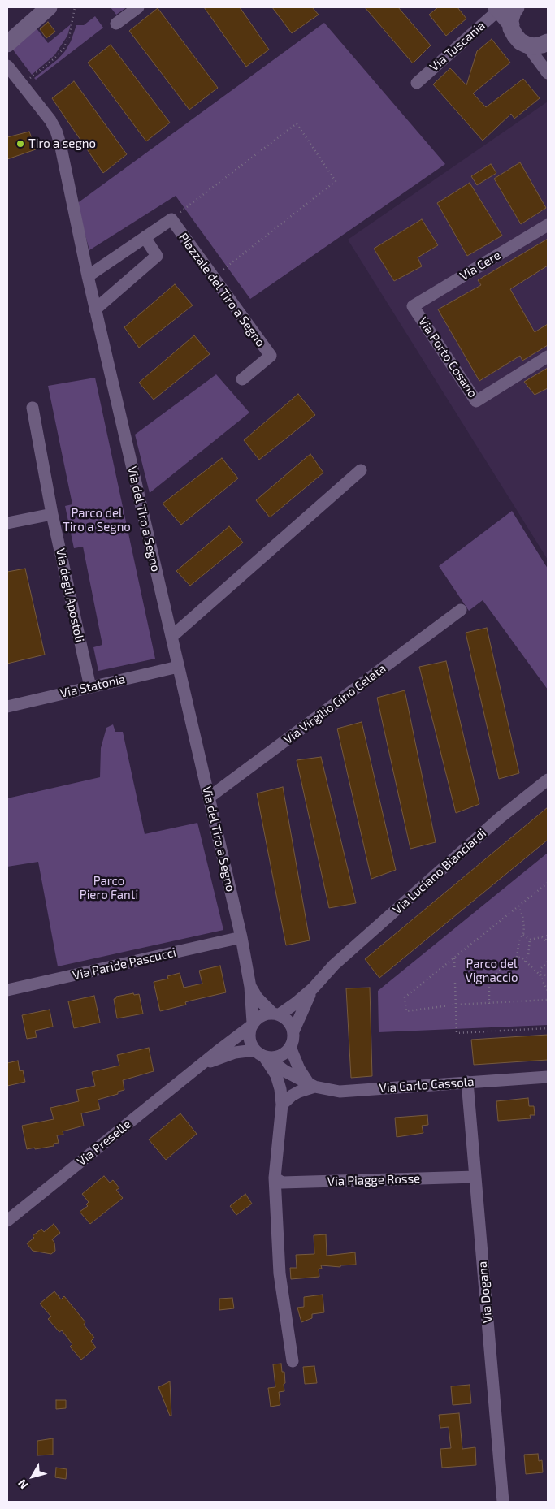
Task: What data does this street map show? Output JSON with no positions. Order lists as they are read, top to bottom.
{
  "streets": {
    "street": [
      "Via Tuscania",
      "Via Cere",
      "Piazzale del Tiro a Segno",
      "Via Porto Cosano",
      "Via del Tiro a Segno",
      "Via degli Apostoli",
      "Via Statonia",
      "Via Virgilio Gino Celata",
      "Via Luciano Bianciardi",
      "Via Paride Pascucci",
      "Via Carlo Cassola",
      "Via Preselle",
      "Via Piagge Rosse",
      "Via Dogana"
    ]
  },
  "crossings": [
    ["Via Cere", "Via Porto Cosano"],
    ["Via del Tiro a Segno", "Via Statonia"],
    ["Via del Tiro a Segno", "Via Virgilio Gino Celata"],
    ["Via del Tiro a Segno", "Via Paride Pascucci"],
    ["Via del Tiro a Segno", "Via Carlo Cassola"],
    ["Via del Tiro a Segno", "Via Preselle"],
    ["Via degli Apostoli", "Via Statonia"],
    ["Via Carlo Cassola", "Via Preselle"],
    ["Via Carlo Cassola", "Via Dogana"],
    ["Via Piagge Rosse", "Via Dogana"]
  ],
  "parks": ["Parco del Tiro a Segno", "Parco Piero Fanti", "Parco del Vignaccio"],
  "places": ["Tiro a segno"],
  "north": "bottom left"
}
